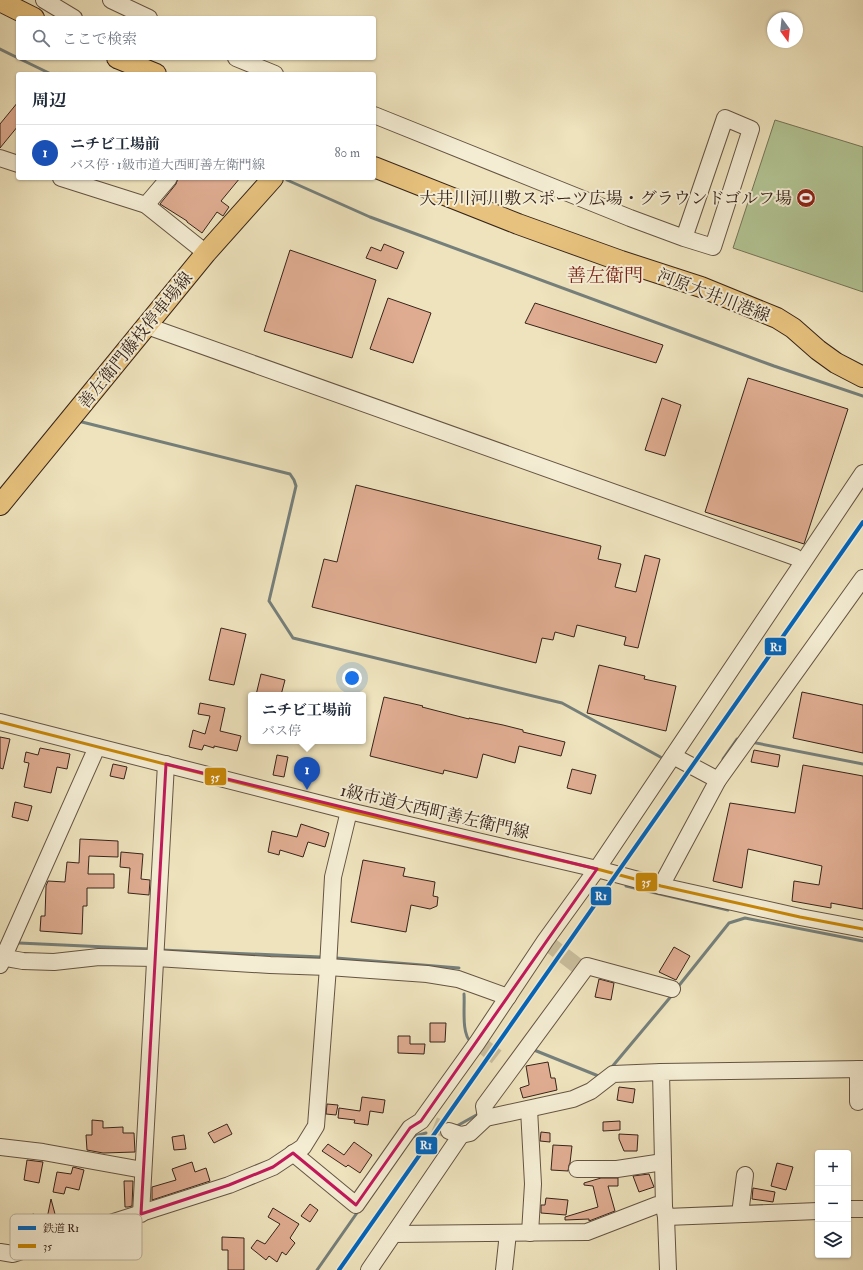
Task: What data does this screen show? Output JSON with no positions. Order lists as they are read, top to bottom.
{
  "streets": {
    "main road": ["河原大井川港線", "善左衛門藤枝停車場線"],
    "street": ["1級市道大西町善左衛門線"]
  },
  "districts": ["善左衛門"],
  "places": {
    "sports": ["大井川河川敷スポーツ広場・グラウンドゴルフ場"]
  },
  "lines": ["rail line R1", "transit line 35"],
  "legend": ["鉄道 R1", "35"],
  "north": "bottom",
  "page": {
    "search": "ここで検索",
    "heading": "周辺",
    "list": [
      {
        "mark": "1",
        "name": "ニチビ工場前",
        "note": "バス停 · 1級市道大西町善左衛門線",
        "value": "80 m"
      }
    ],
    "popup": ["ニチビ工場前", "バス停"],
    "pins": "1",
    "map_buttons": ["+", "−"]
  }
}
